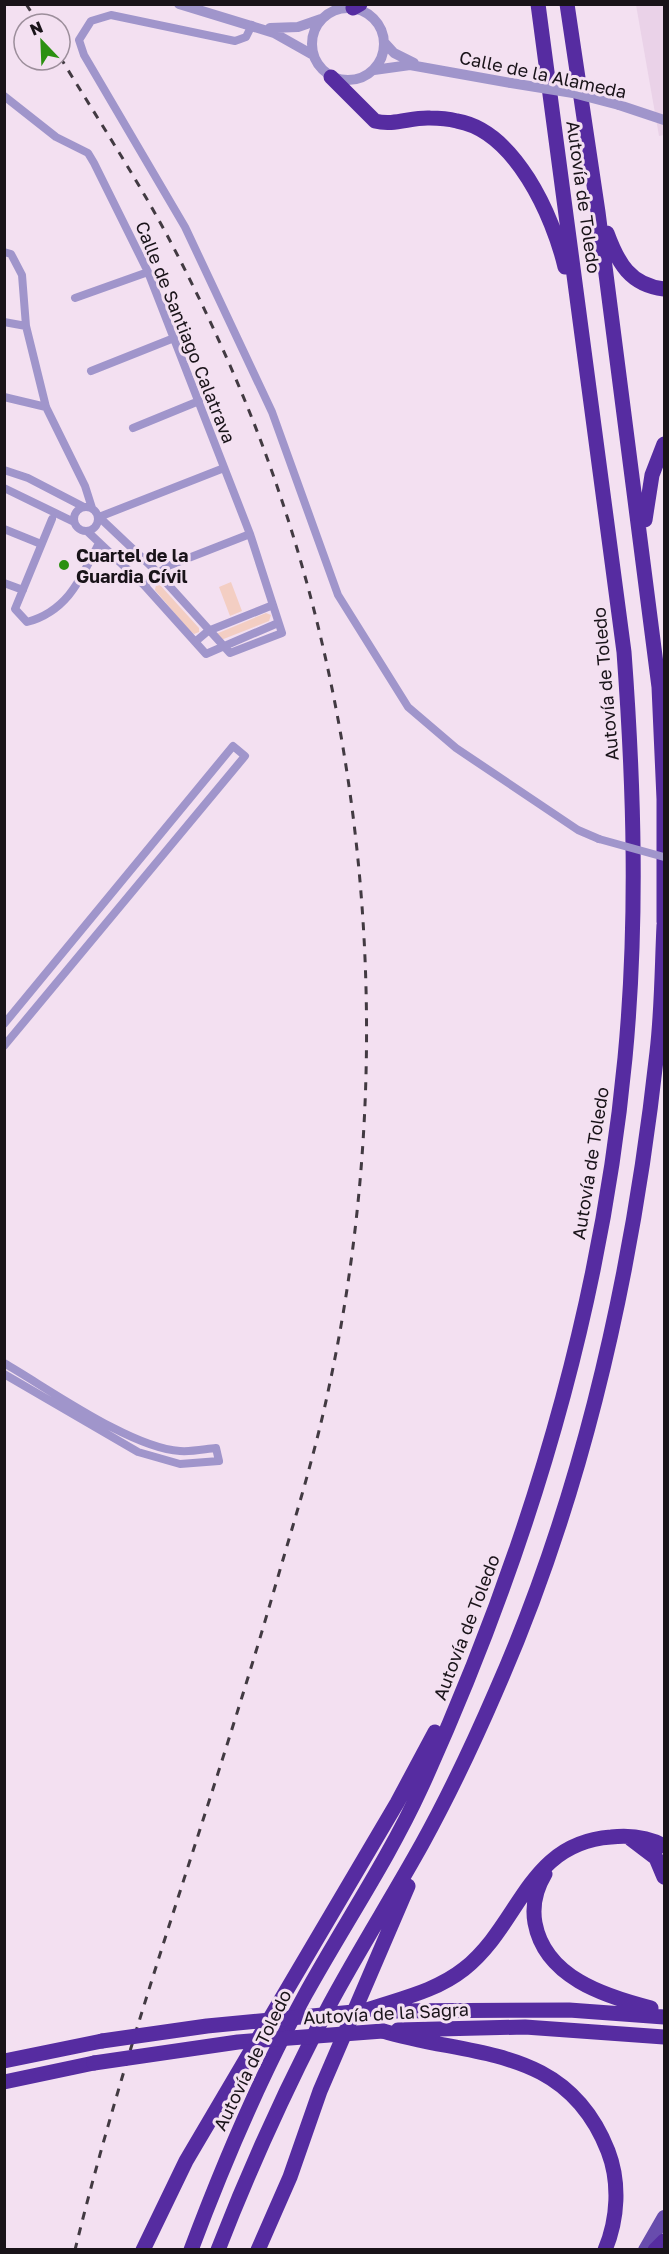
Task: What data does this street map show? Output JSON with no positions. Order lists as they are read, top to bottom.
{
  "streets": {
    "highway": ["Autovía de Toledo", "Autovía de la Sagra"],
    "street": ["Calle de la Alameda", "Calle de Santiago Calatrava"]
  },
  "places": ["Cuartel de la Guardia Cívil"],
  "north": "top left"
}
